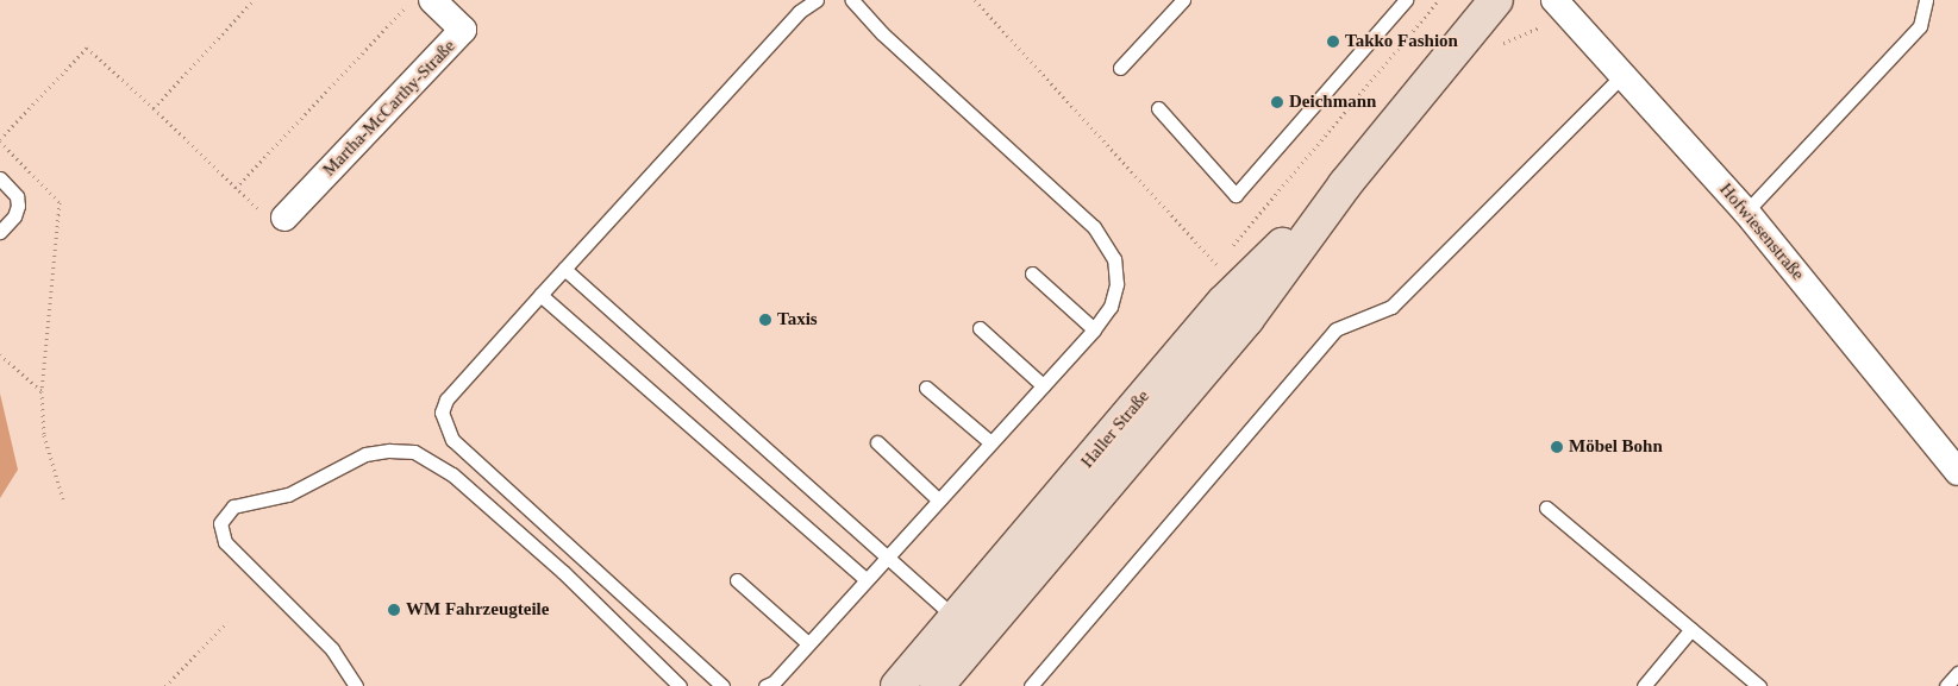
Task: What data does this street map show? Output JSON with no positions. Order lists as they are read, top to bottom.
{
  "streets": {
    "main road": ["Haller Straße"],
    "street": ["Martha-McCarthy-Straße", "Hofwiesenstraße"]
  },
  "places": [
    "Takko Fashion",
    "Deichmann",
    "Taxis",
    "Möbel Bohn",
    "WM Fahrzeugteile"
  ]
}
